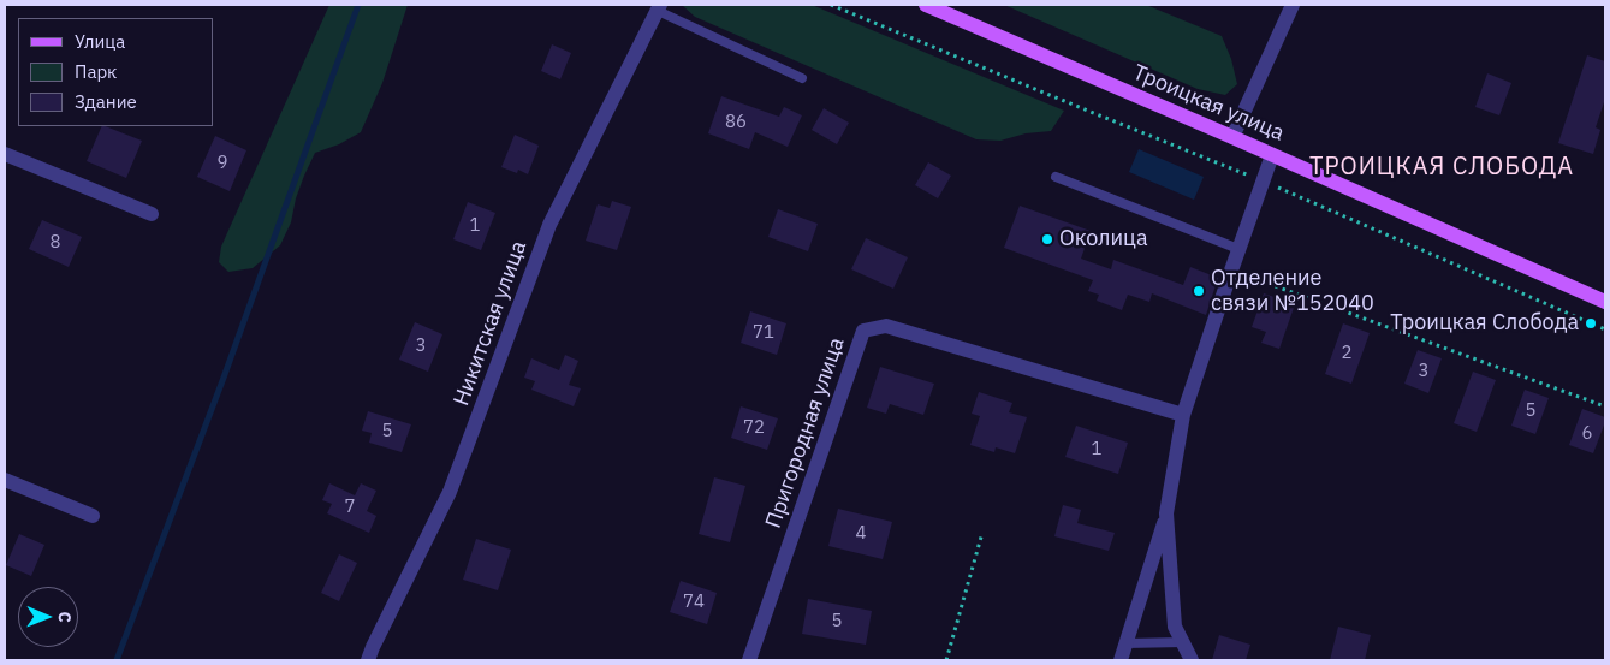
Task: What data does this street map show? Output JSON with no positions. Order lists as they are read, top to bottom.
{
  "streets": {
    "main road": ["Троицкая улица"],
    "street": ["Никитская улица", "Пригородная улица"]
  },
  "districts": ["ТРОИЦКАЯ СЛОБОДА"],
  "places": ["Околица", "Отделение связи №152040", "Троицкая Слобода"],
  "house_numbers": [
    "86",
    "9",
    "1",
    "8",
    "71",
    "3",
    "2",
    "3",
    "5",
    "72",
    "5",
    "6",
    "1",
    "7",
    "4",
    "74",
    "5"
  ],
  "legend": ["Улица", "Парк", "Здание"],
  "north": "right"
}
